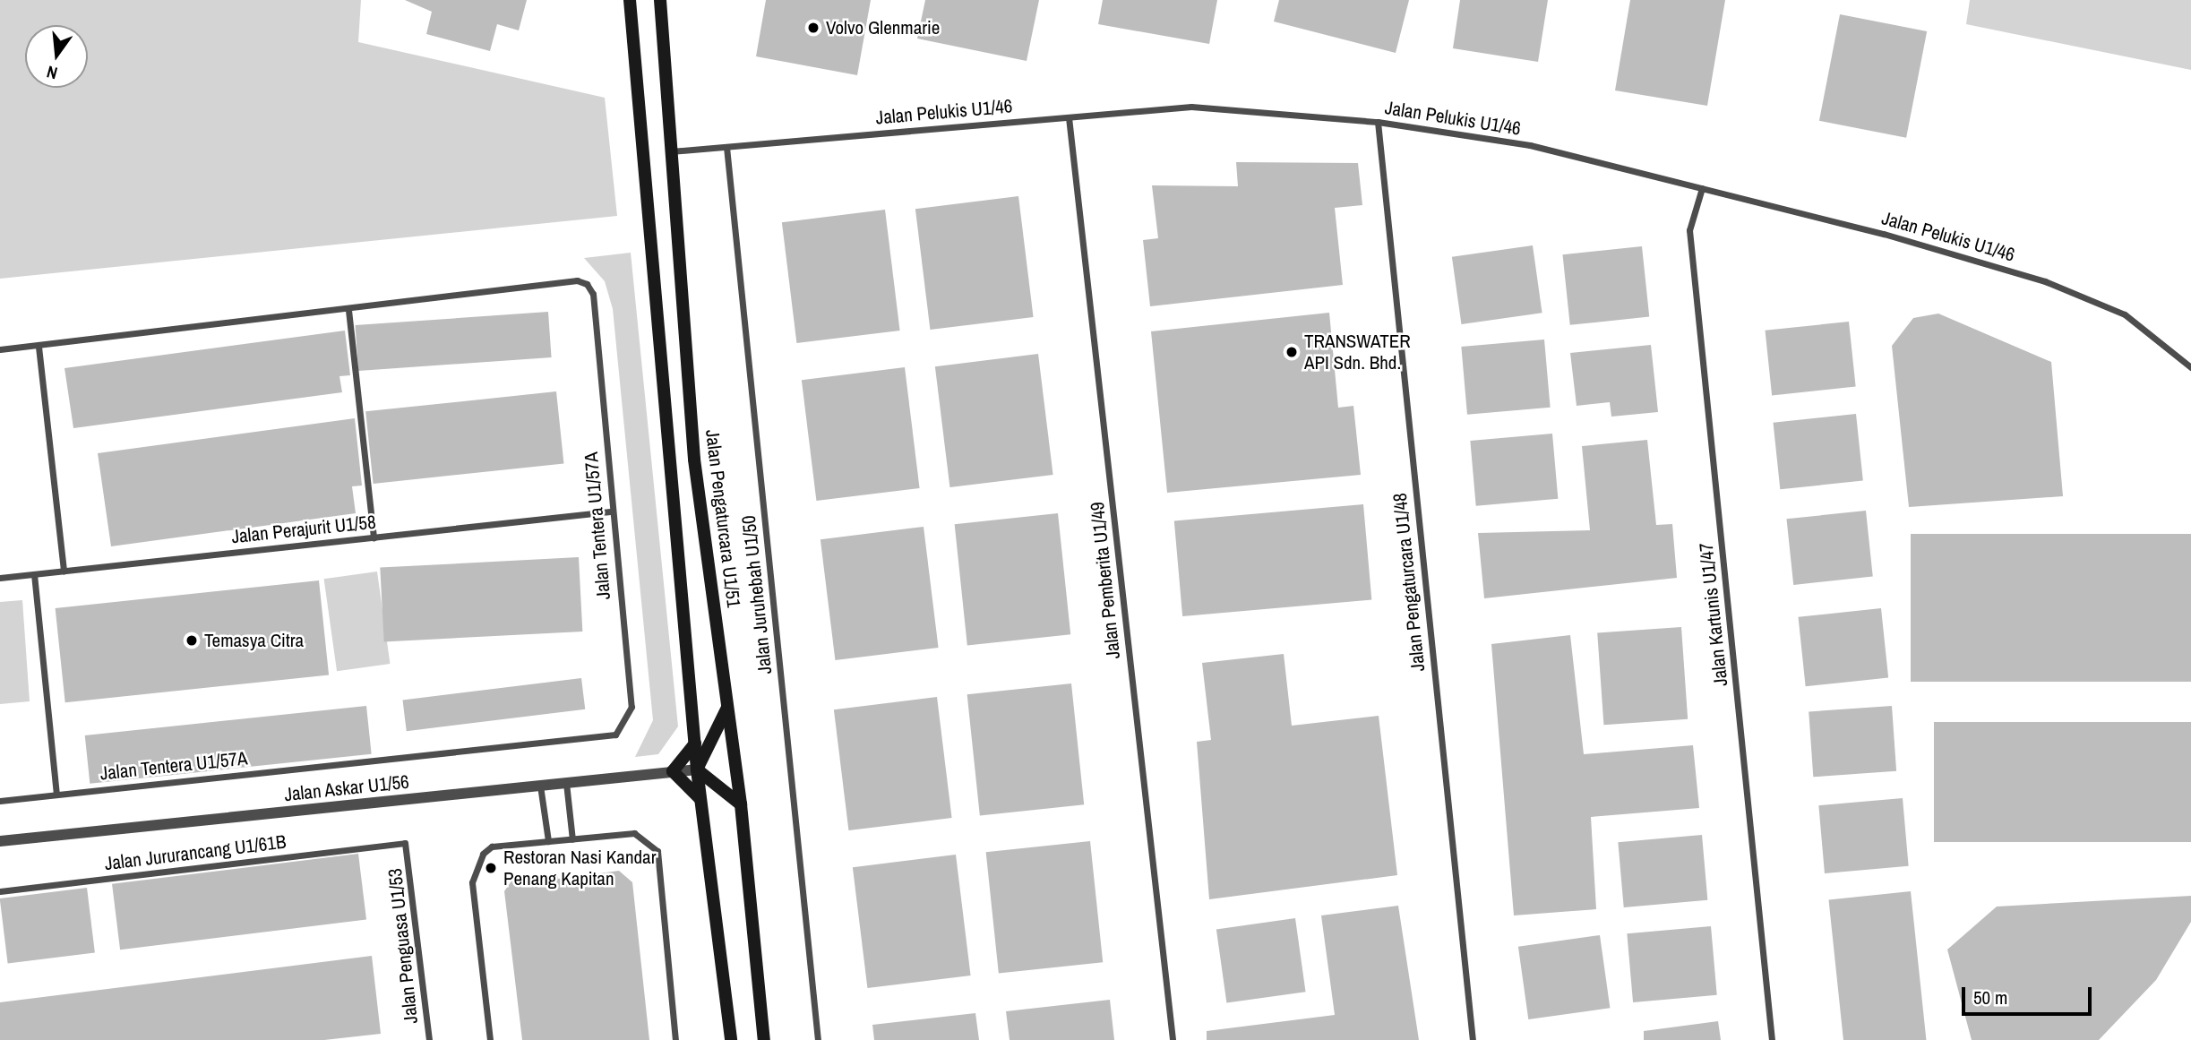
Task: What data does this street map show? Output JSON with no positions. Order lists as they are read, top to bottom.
{
  "streets": {
    "main road": ["Jalan Pengaturcara U1/51"],
    "street": [
      "Jalan Pelukis U1/46",
      "Jalan Tentera U1/57A",
      "Jalan Perajurit U1/58",
      "Jalan Pemberita U1/49",
      "Jalan Pengaturcara U1/48",
      "Jalan Juruhebah U1/50",
      "Jalan Kartunis U1/47",
      "Jalan Askar U1/56",
      "Jalan Jururancang U1/61B",
      "Jalan Penguasa U1/53"
    ]
  },
  "crossings": [
    ["Jalan Pelukis U1/46", "Jalan Pengaturcara U1/51"],
    ["Jalan Pelukis U1/46", "Jalan Pemberita U1/49"],
    ["Jalan Pelukis U1/46", "Jalan Pengaturcara U1/48"],
    ["Jalan Pelukis U1/46", "Jalan Juruhebah U1/50"],
    ["Jalan Pelukis U1/46", "Jalan Kartunis U1/47"],
    ["Jalan Tentera U1/57A", "Jalan Perajurit U1/58"],
    ["Jalan Jururancang U1/61B", "Jalan Penguasa U1/53"]
  ],
  "places": [
    "Volvo Glenmarie",
    "TRANSWATER API Sdn. Bhd.",
    "Temasya Citra",
    "Restoran Nasi Kandar Penang Kapitan"
  ],
  "scale_bar": "50 m",
  "north": "bottom"
}
